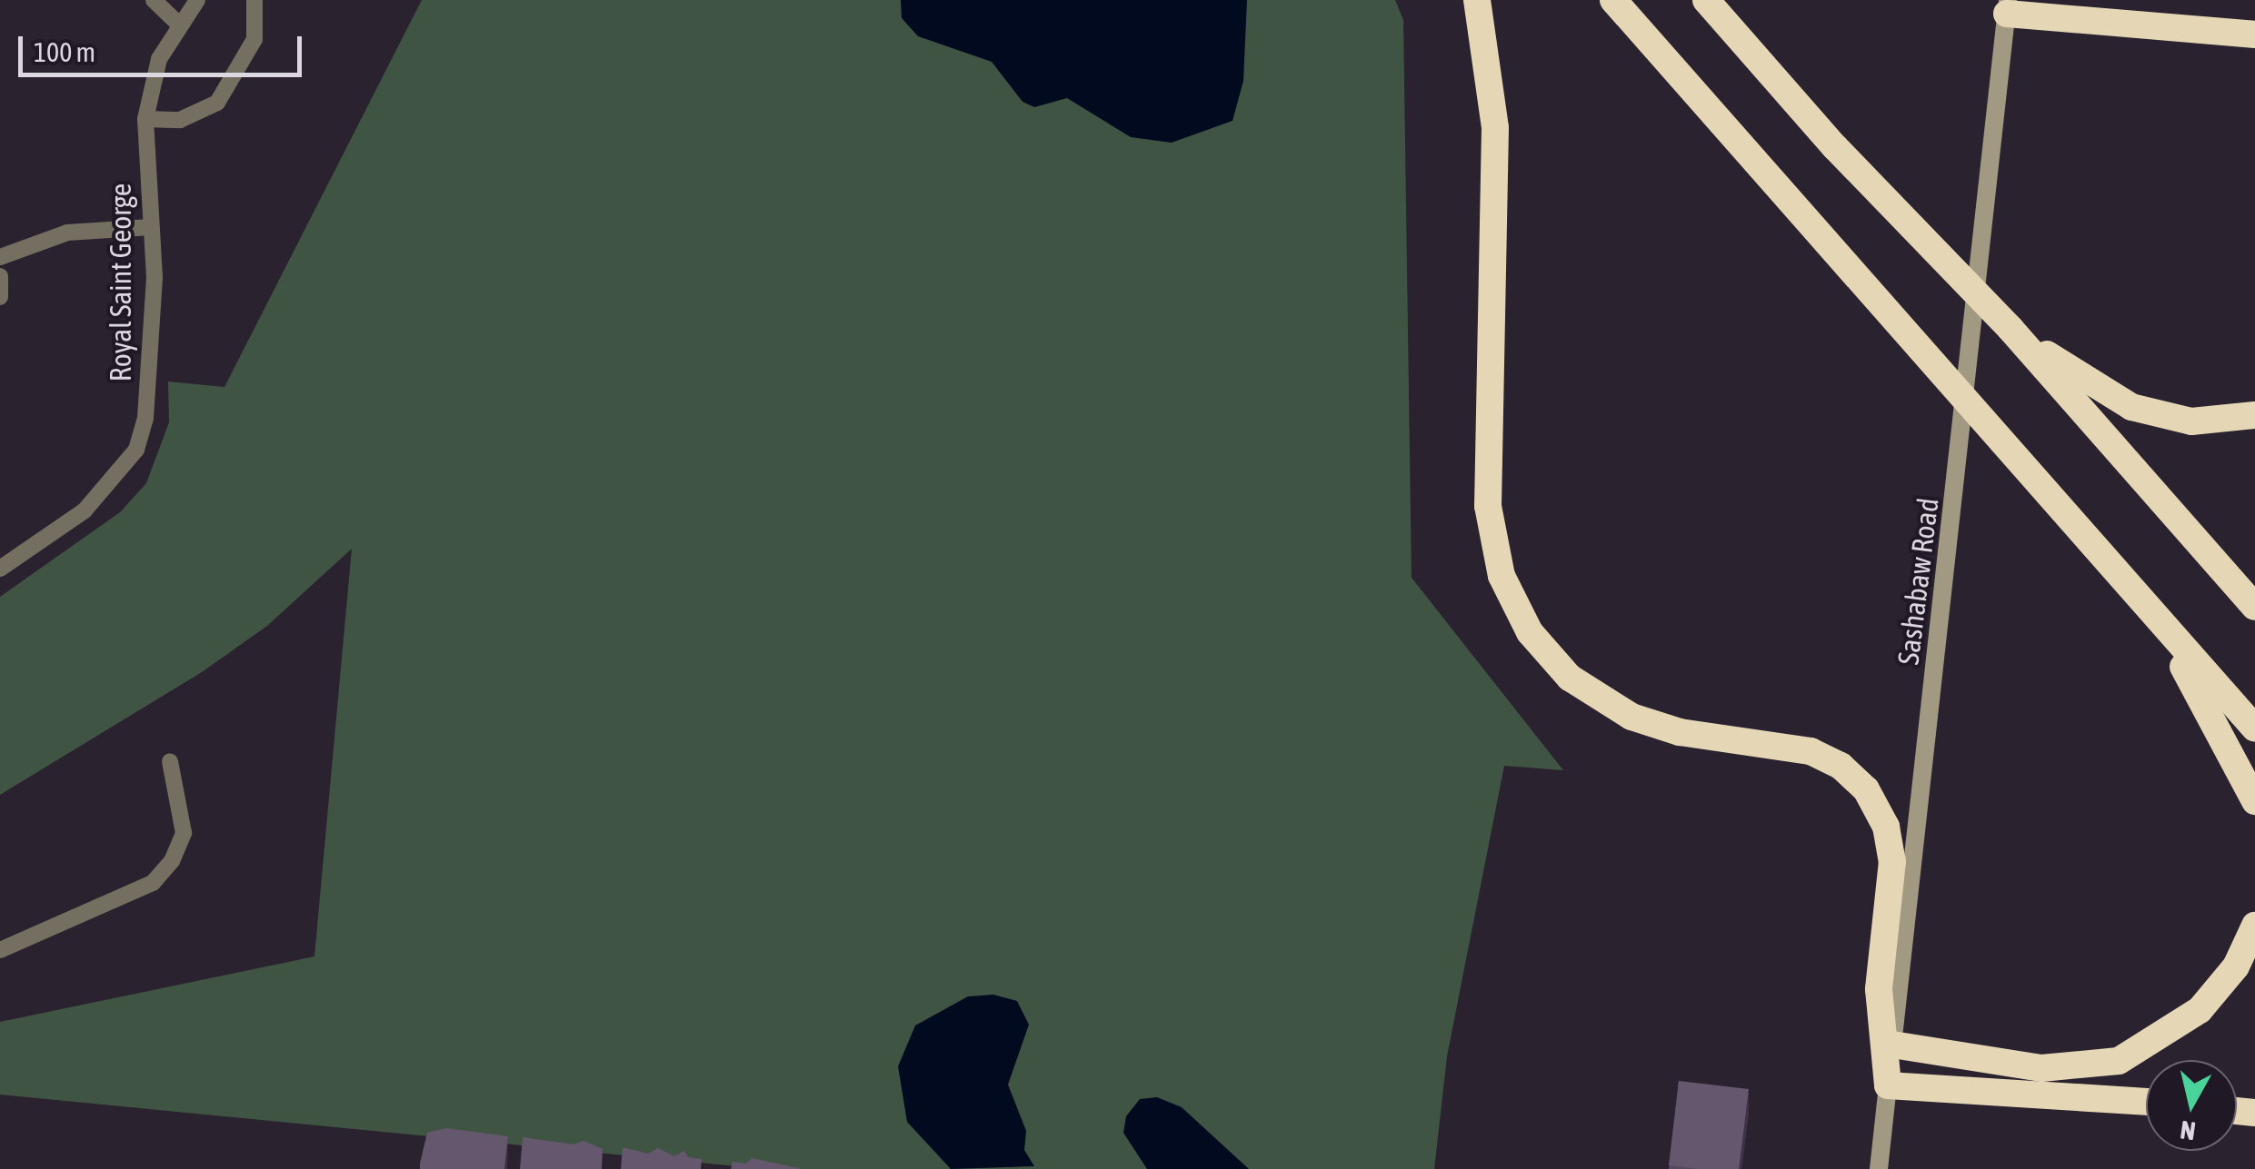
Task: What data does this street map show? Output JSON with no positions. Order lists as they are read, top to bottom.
{
  "streets": {
    "main road": ["Sashabaw Road"],
    "street": ["Royal Saint George"]
  },
  "scale_bar": "100 m",
  "north": "bottom"
}
